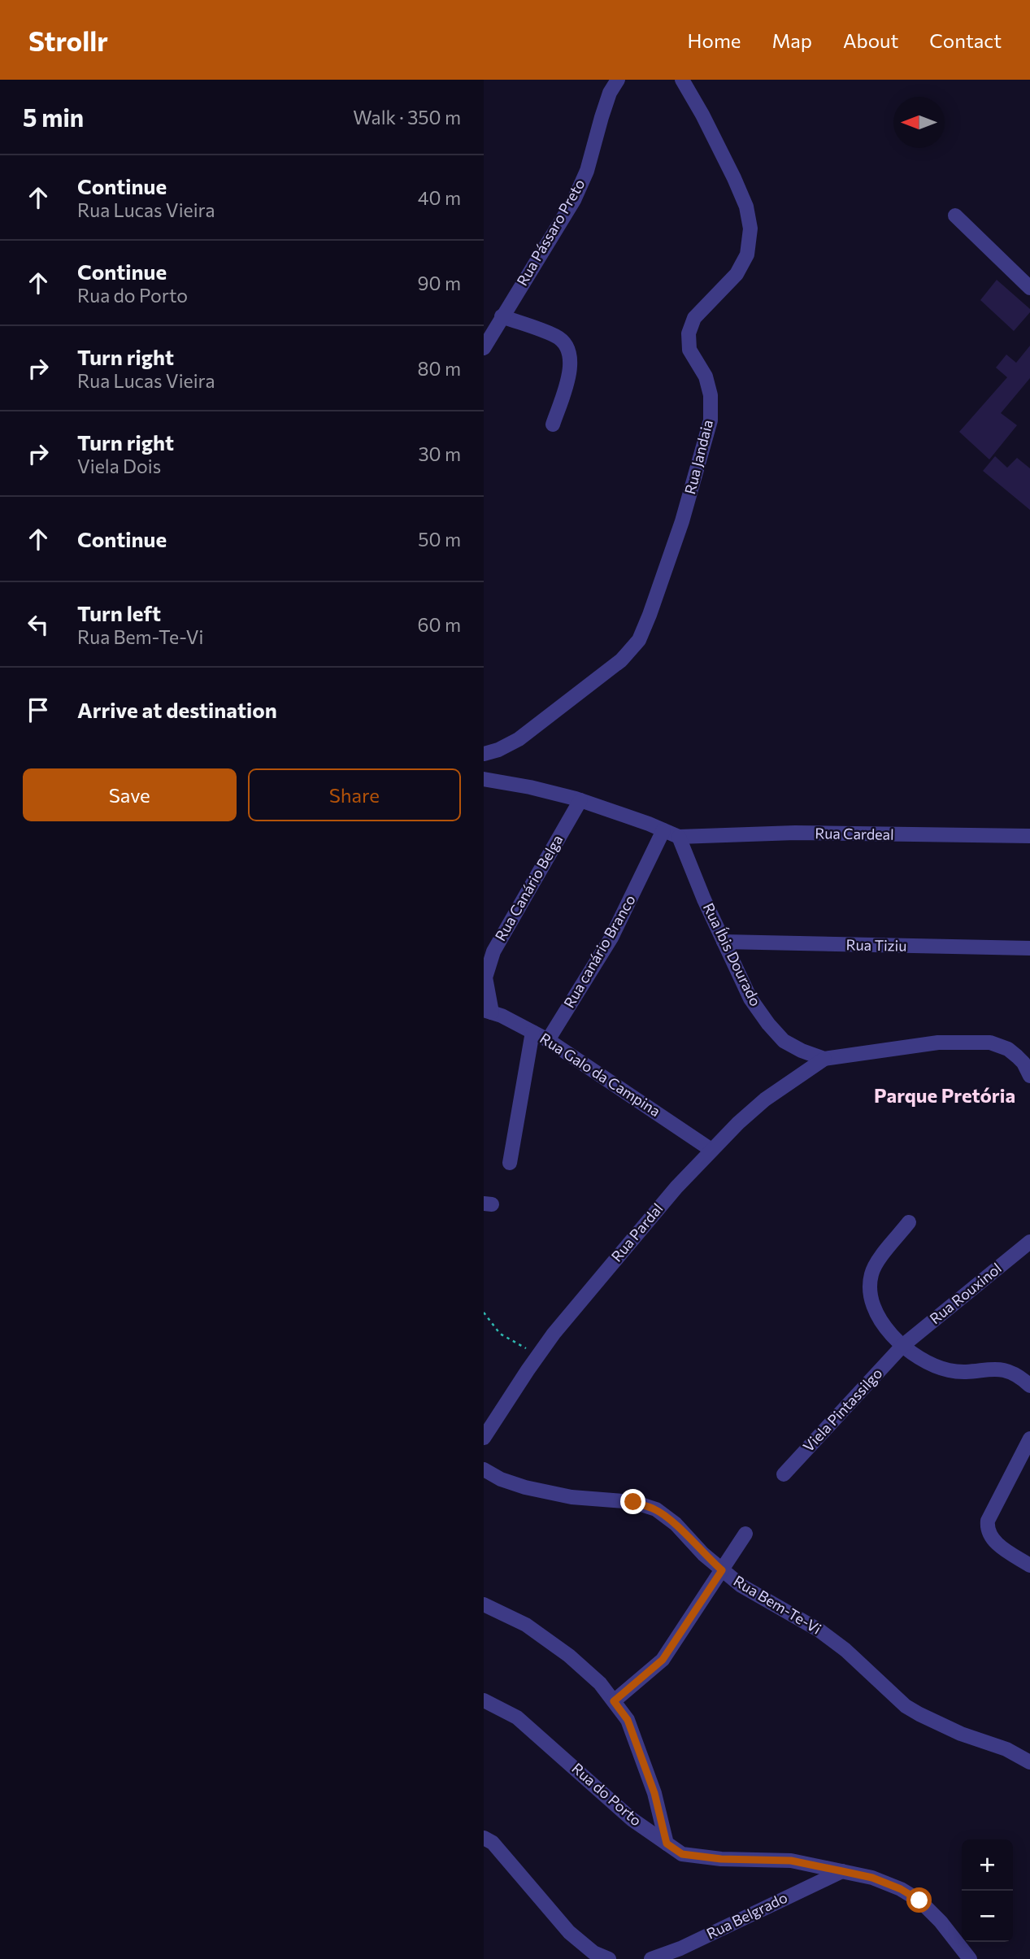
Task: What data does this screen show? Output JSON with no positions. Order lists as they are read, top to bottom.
{
  "streets": {
    "street": [
      "Rua Pássaro Preto",
      "Rua Jandaia",
      "Rua Cardeal",
      "Rua Canário Belga",
      "Rua Tiziu",
      "Rua canário Branco",
      "Rua Íbis Dourado",
      "Rua Galo da Campina",
      "Rua Pardal",
      "Rua Rouxinol",
      "Viela Pintassilgo",
      "Rua Bem-Te-Vi",
      "Rua do Porto",
      "Rua Belgrado"
    ]
  },
  "crossings": [
    ["Rua Cardeal", "Rua Íbis Dourado"],
    ["Rua Canário Belga", "Rua Galo da Campina"],
    ["Rua Tiziu", "Rua Íbis Dourado"],
    ["Rua canário Branco", "Rua Galo da Campina"],
    ["Rua Íbis Dourado", "Rua Pardal"],
    ["Rua Galo da Campina", "Rua Pardal"],
    ["Rua Rouxinol", "Viela Pintassilgo"],
    ["Rua do Porto", "Rua Belgrado"]
  ],
  "districts": ["Parque Pretória"],
  "north": "left",
  "page": {
    "header": "Strollr",
    "nav": [
      "Home",
      "Map",
      "About",
      "Contact"
    ],
    "heading": ["5 min", "Walk · 350 m"],
    "list": [
      ["Continue", "Rua Lucas Vieira", "40 m"],
      ["Continue", "Rua do Porto", "90 m"],
      ["Turn right", "Rua Lucas Vieira", "80 m"],
      ["Turn right", "Viela Dois", "30 m"],
      ["Continue", "50 m"],
      ["Turn left", "Rua Bem-Te-Vi", "60 m"],
      "Arrive at destination"
    ],
    "buttons": ["Save", "Share"],
    "map_buttons": ["+", "−"]
  }
}
